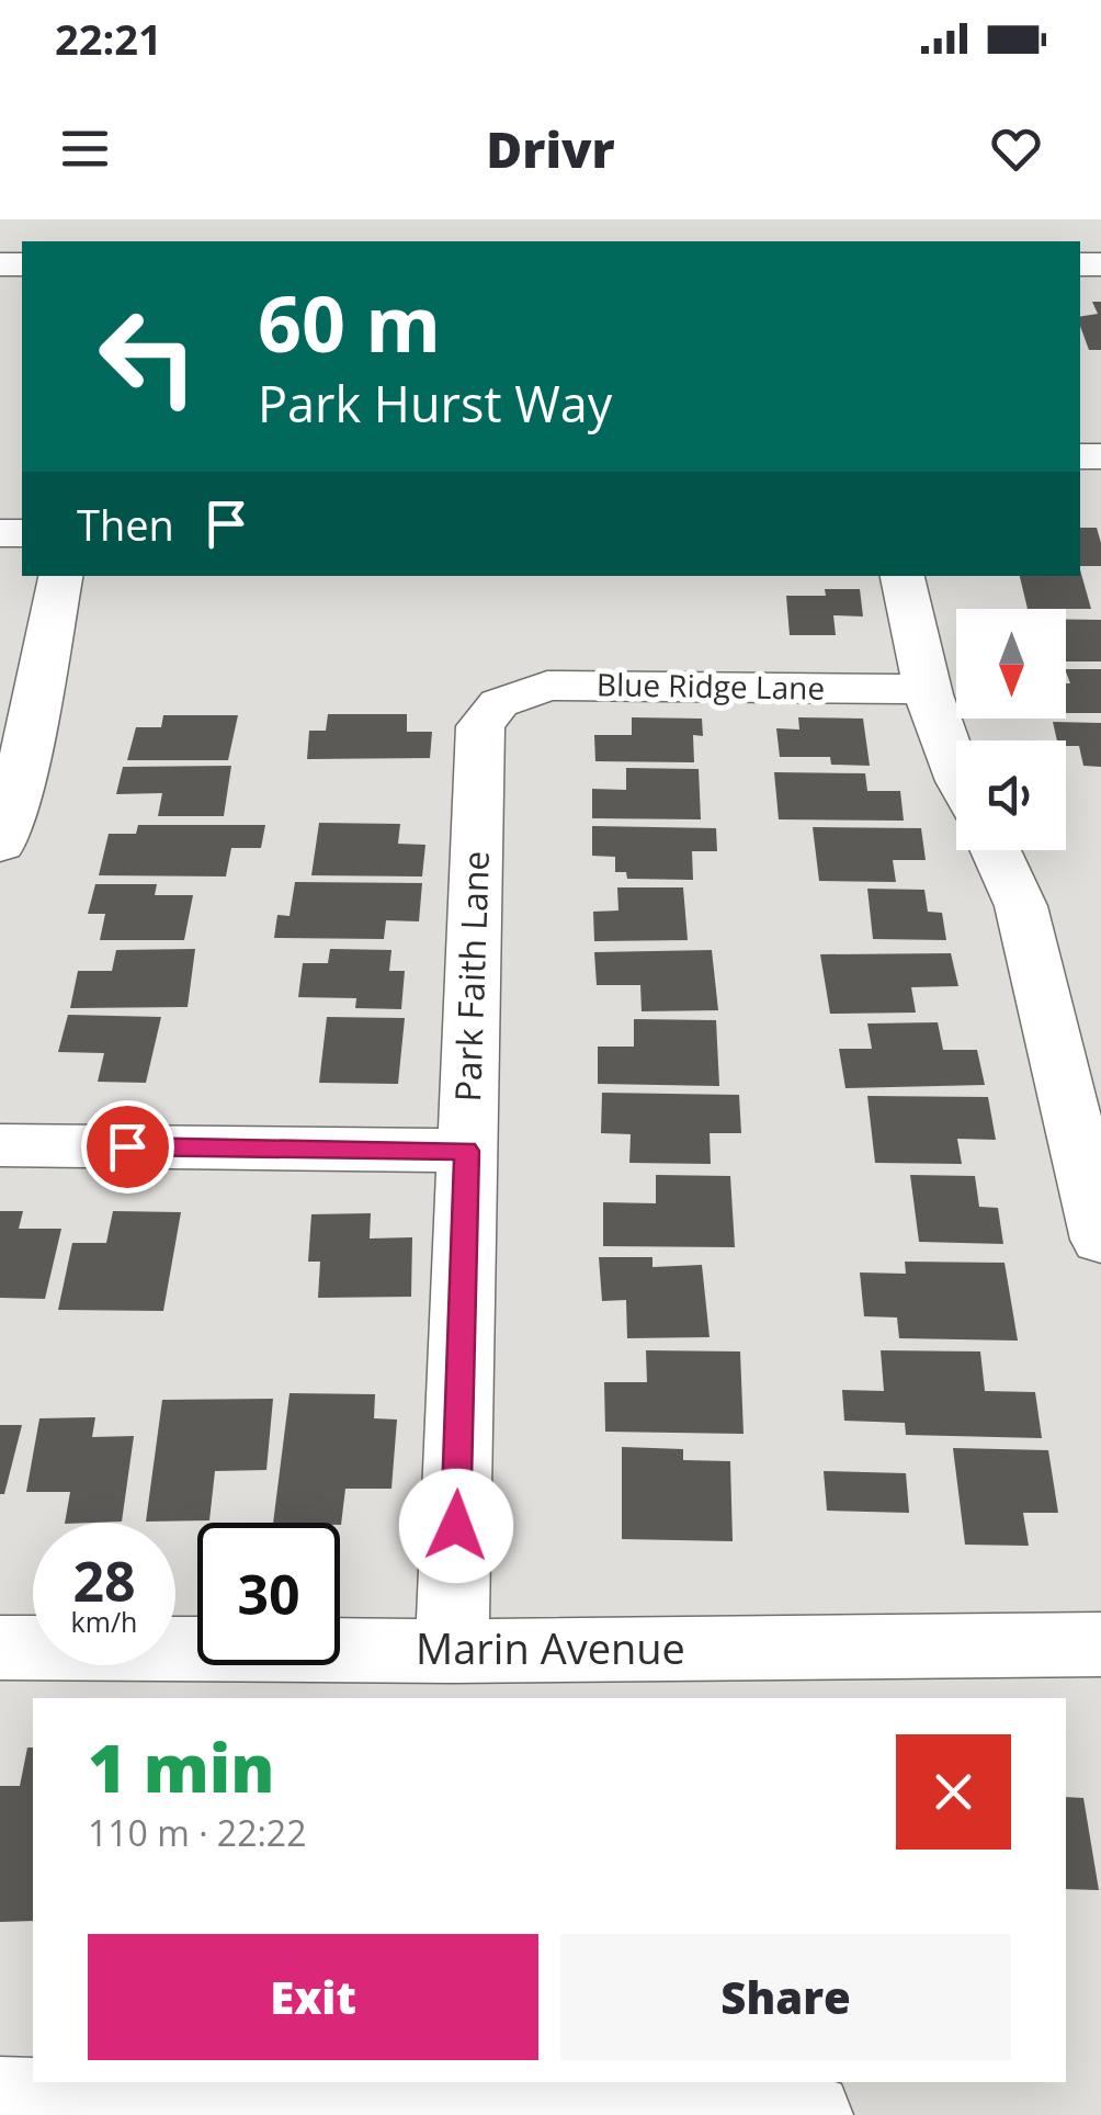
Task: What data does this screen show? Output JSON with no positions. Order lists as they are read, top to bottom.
{
  "streets": {
    "street": ["Blue Ridge Lane", "Park Faith Lane", "Marin Avenue"]
  },
  "crossings": [
    ["Blue Ridge Lane", "Park Faith Lane"],
    ["Park Faith Lane", "Marin Avenue"]
  ],
  "north": "bottom",
  "page": {
    "status": "22:21",
    "header": "Drivr",
    "turn": ["60 m", "Park Hurst Way"],
    "then": "Then",
    "speed": "28 km/h",
    "limit": "30",
    "heading": ["1 min", "110 m · 22:22"],
    "buttons": ["Exit", "Share"]
  }
}
